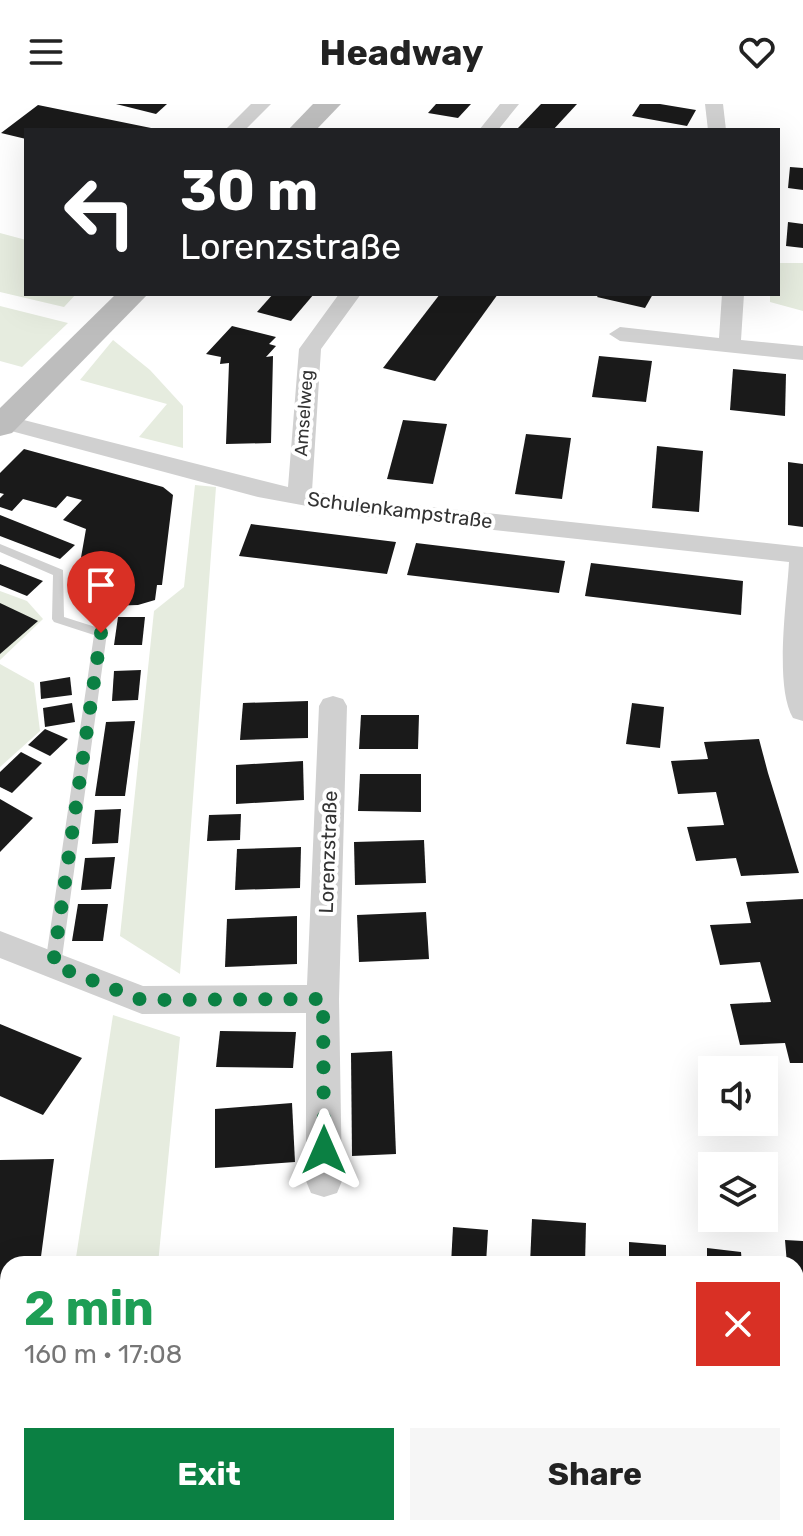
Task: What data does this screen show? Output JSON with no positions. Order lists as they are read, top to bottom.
{
  "streets": {
    "street": ["Amselweg", "Schulenkampstraße", "Lorenzstraße"]
  },
  "crossings": [
    ["Amselweg", "Schulenkampstraße"]
  ],
  "page": {
    "header": "Headway",
    "turn": ["30 m", "Lorenzstraße"],
    "heading": ["2 min", "160 m · 17:08"],
    "buttons": ["Exit", "Share"]
  }
}
